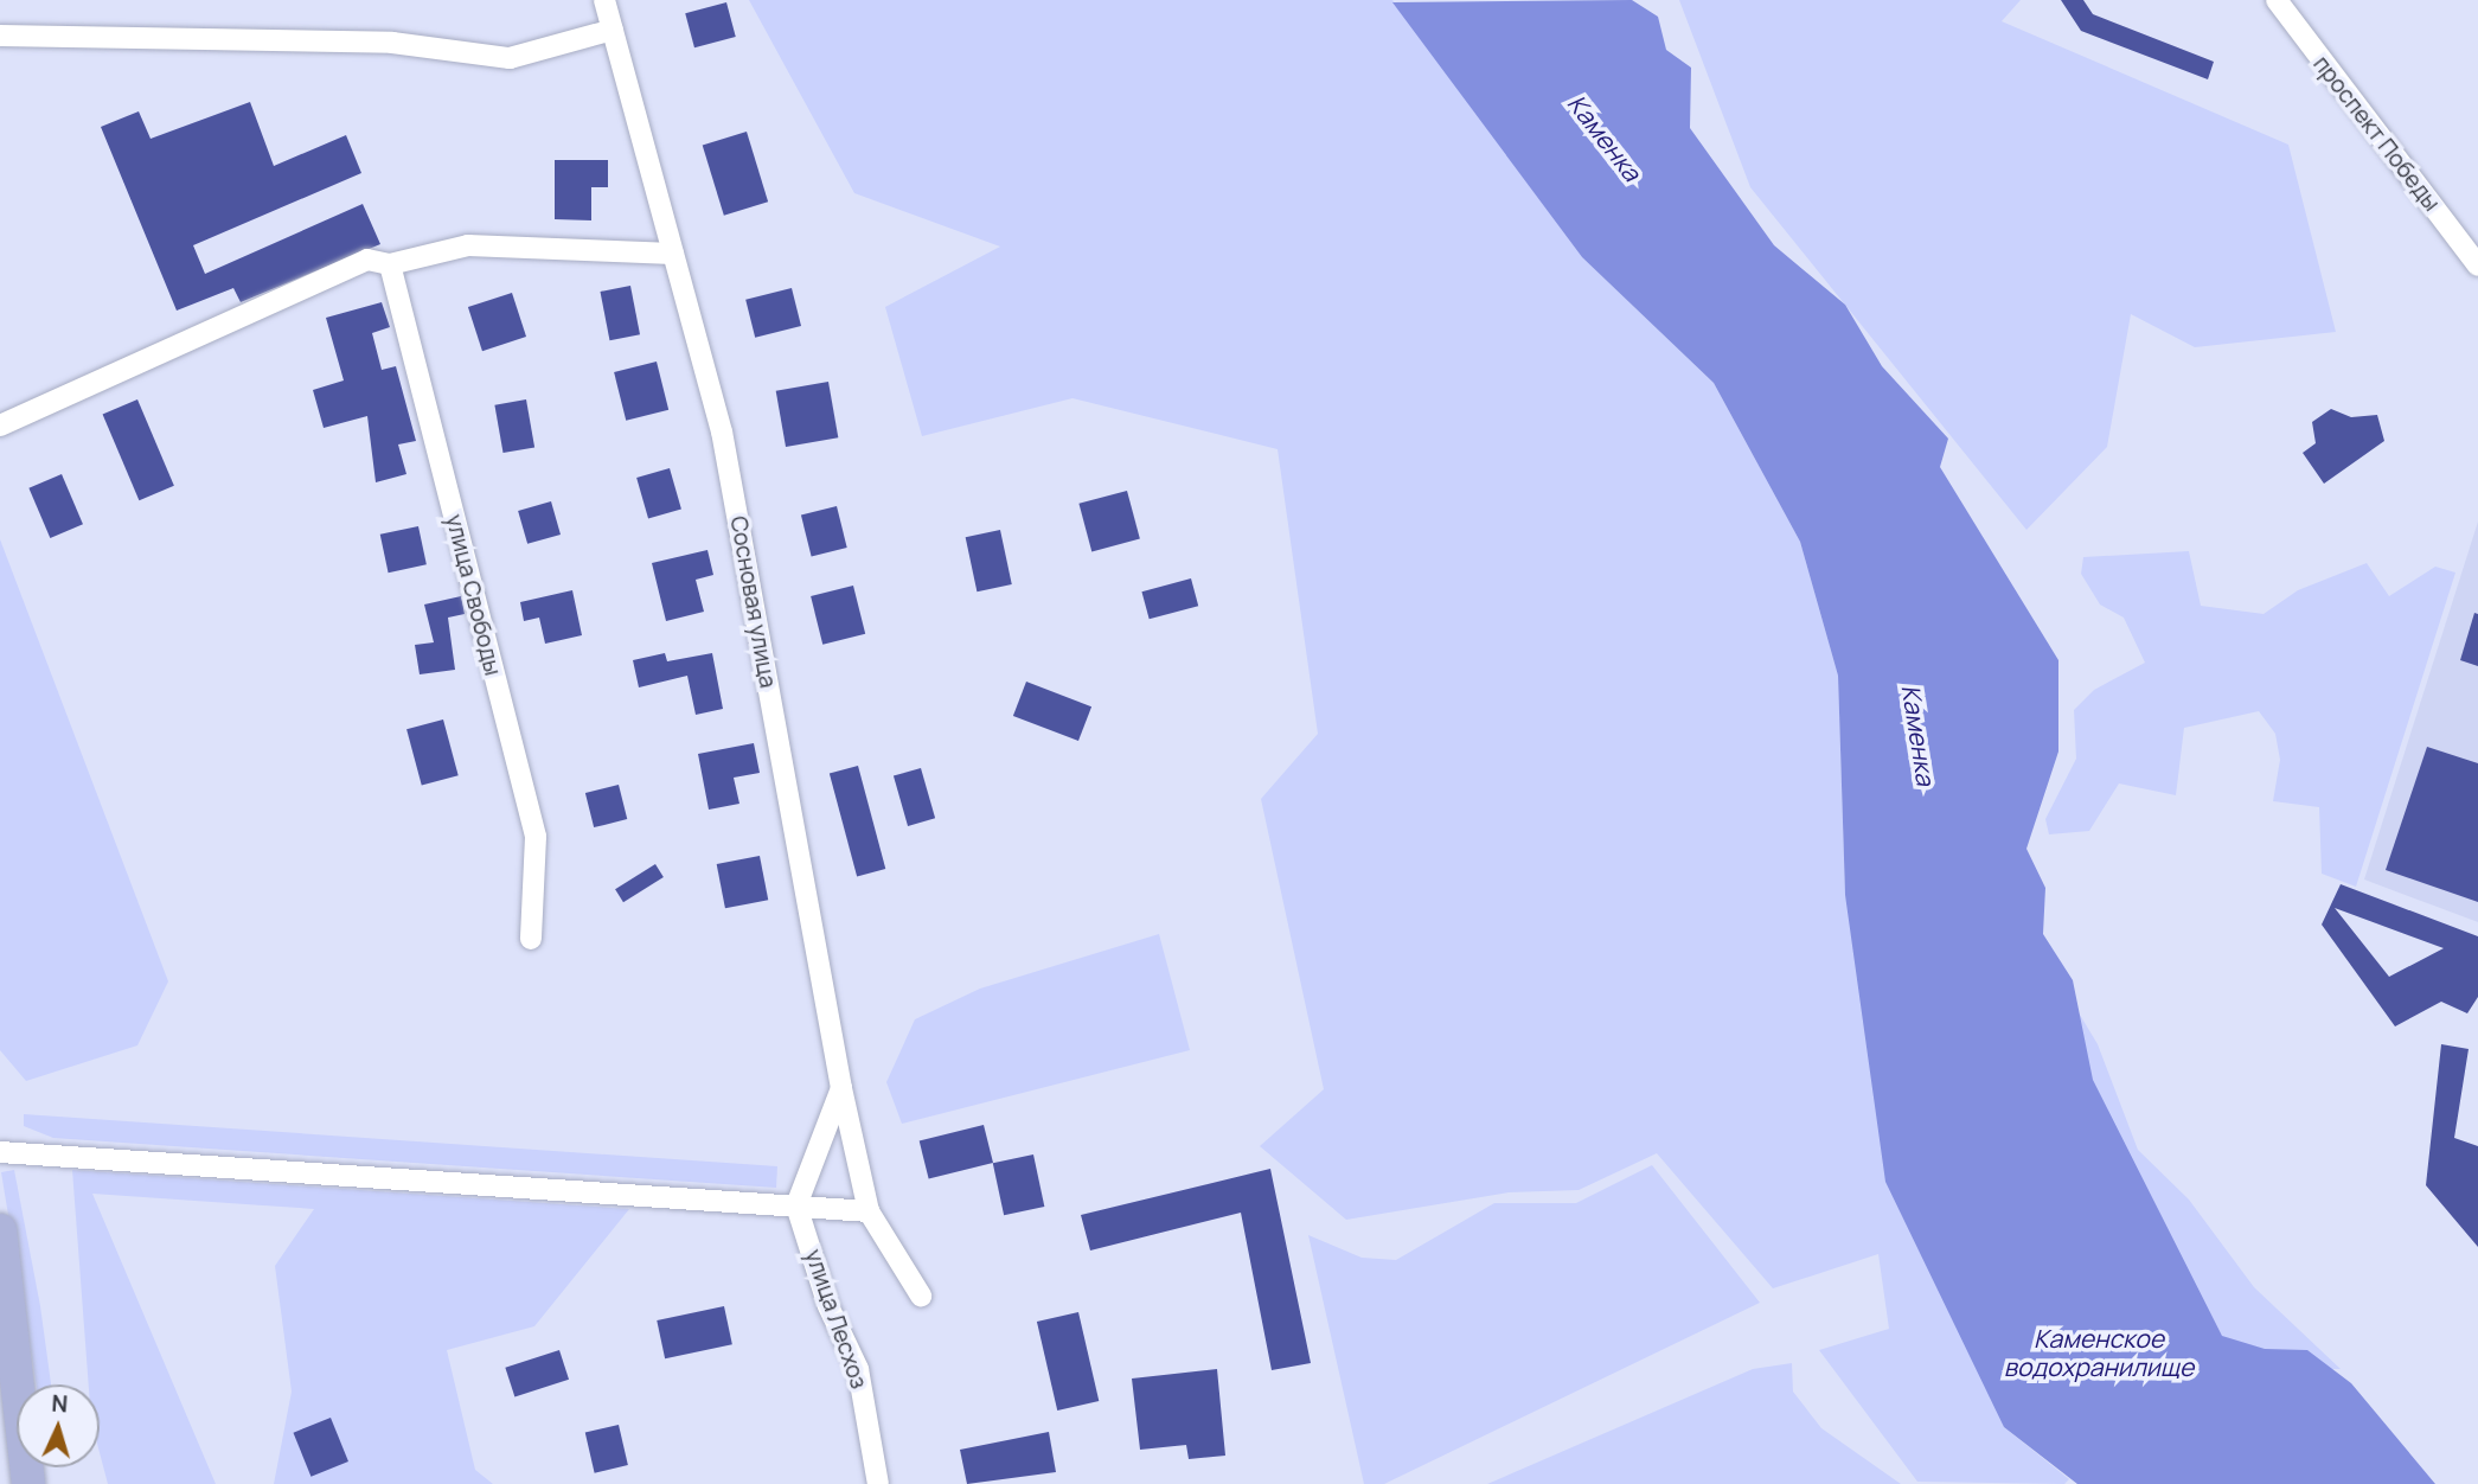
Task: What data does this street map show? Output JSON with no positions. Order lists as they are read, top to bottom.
{
  "streets": {
    "street": [
      "проспект Победы",
      "улица Свободы",
      "Сосновая улица",
      "улица Лесхоз"
    ]
  },
  "water": ["Каменка", "Каменское водохранилище"],
  "north": "top"
}
